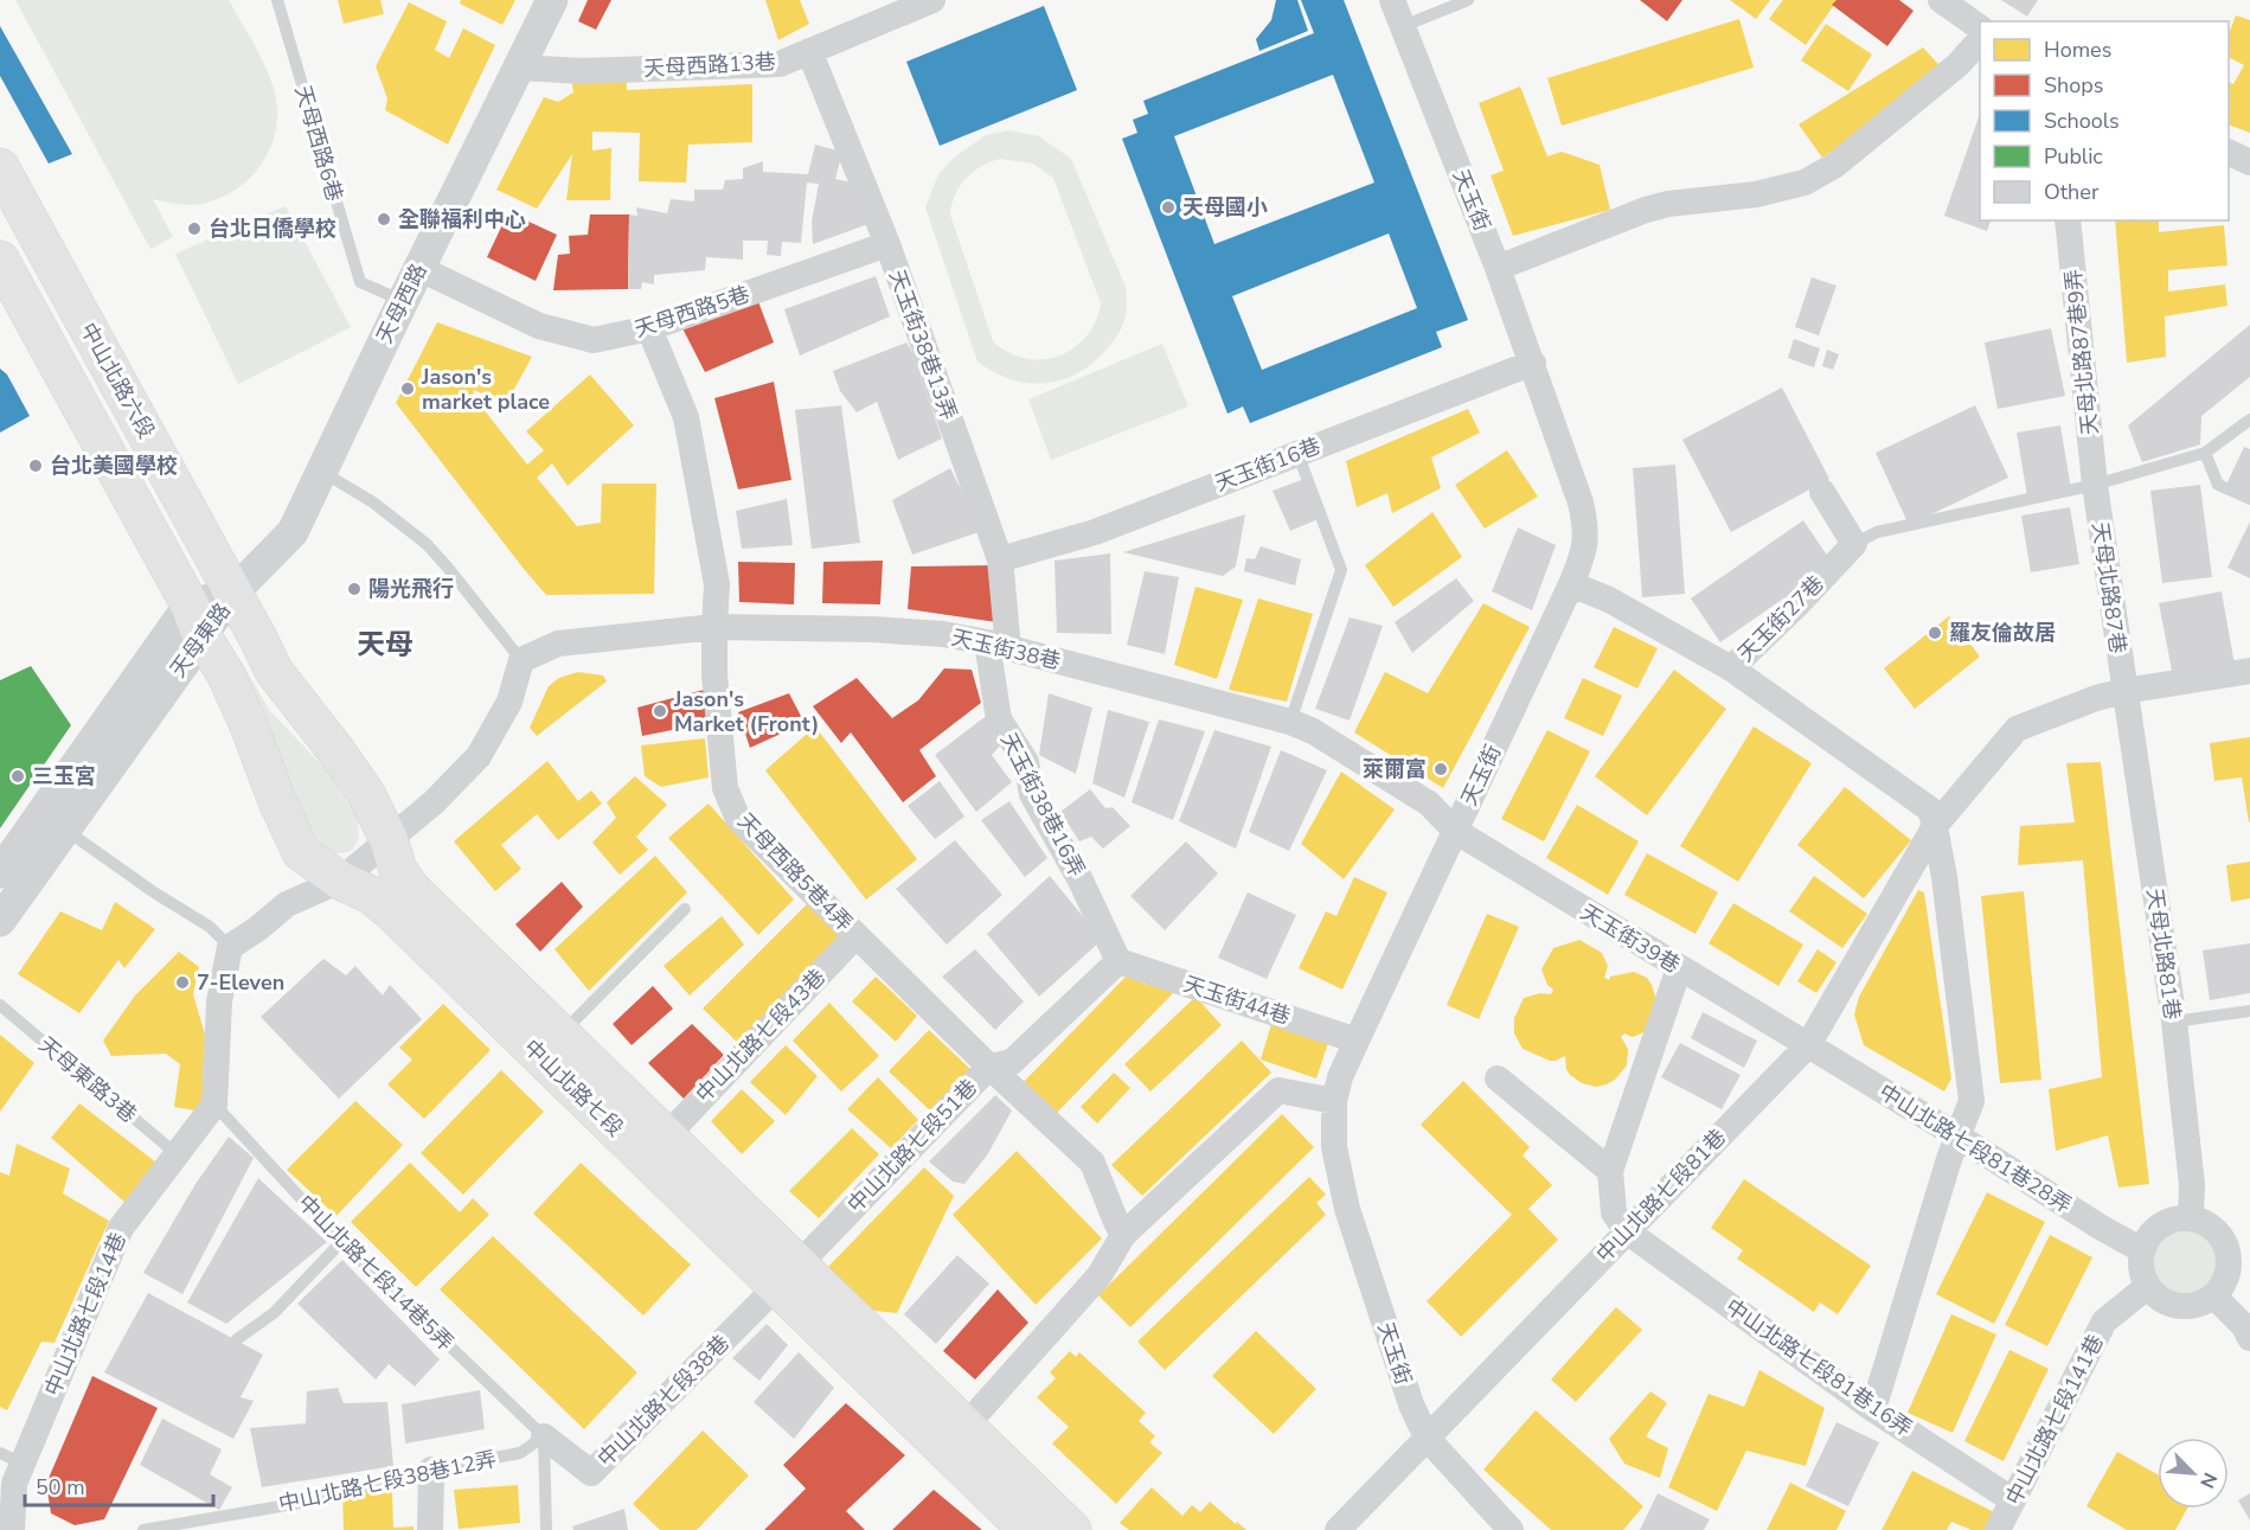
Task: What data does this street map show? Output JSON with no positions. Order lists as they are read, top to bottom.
{
  "streets": {
    "main road": ["中山北路六段", "中山北路七段"],
    "street": [
      "天母西路13巷",
      "天玉街",
      "天母西路",
      "天母西路5巷",
      "天玉街38巷13弄",
      "天母北路87巷9弄",
      "天玉街16巷",
      "天母北路87巷",
      "天玉街27巷",
      "天母東路",
      "天玉街38巷",
      "天玉街38巷16弄",
      "天母西路5巷4弄",
      "天玉街39巷",
      "天母北路81巷",
      "天玉街44巷",
      "中山北路七段43巷",
      "中山北路七段51巷",
      "中山北路七段81巷28弄",
      "中山北路七段81巷",
      "中山北路七段14巷",
      "中山北路七段81巷16弄",
      "中山北路七段38巷",
      "中山北路七段141巷"
    ],
    "lane": [
      "天母西路6巷",
      "天母東路3巷",
      "中山北路七段14巷5弄",
      "中山北路七段38巷12弄"
    ]
  },
  "crossings": [
    ["天母西路13巷", "天母西路"],
    ["天母西路13巷", "天玉街38巷13弄"],
    ["天母西路6巷", "天母西路"],
    ["天玉街", "天玉街16巷"],
    ["天玉街", "天玉街27巷"],
    ["天玉街", "天玉街38巷"],
    ["天玉街", "天玉街39巷"],
    ["天玉街", "天玉街44巷"],
    ["天玉街", "中山北路七段81巷"],
    ["天母西路", "天母西路5巷"],
    ["天母西路", "中山北路六段"],
    ["天母西路", "天母東路"],
    ["天母西路", "中山北路七段"],
    ["天母西路5巷", "天玉街38巷13弄"],
    ["天母西路5巷", "天母西路5巷4弄"],
    ["天玉街38巷13弄", "天玉街16巷"],
    ["天玉街38巷13弄", "天玉街38巷"],
    ["天玉街38巷13弄", "天玉街38巷16弄"],
    ["天母北路87巷9弄", "天母北路87巷"],
    ["中山北路六段", "天母東路"],
    ["中山北路六段", "中山北路七段"],
    ["天母北路87巷", "天母北路81巷"],
    ["天母北路87巷", "中山北路七段81巷"],
    ["天母東路", "中山北路七段"],
    ["天玉街38巷", "天玉街38巷16弄"],
    ["天玉街38巷", "天母西路5巷4弄"],
    ["天玉街38巷", "天玉街39巷"],
    ["天玉街38巷16弄", "天玉街44巷"],
    ["天玉街38巷16弄", "中山北路七段51巷"],
    ["天母西路5巷4弄", "中山北路七段43巷"],
    ["天母西路5巷4弄", "中山北路七段51巷"],
    ["天玉街39巷", "中山北路七段81巷28弄"],
    ["天玉街39巷", "中山北路七段81巷"],
    ["天母北路81巷", "中山北路七段81巷28弄"],
    ["天母北路81巷", "中山北路七段81巷"],
    ["天母北路81巷", "中山北路七段141巷"],
    ["天玉街44巷", "中山北路七段51巷"],
    ["中山北路七段43巷", "中山北路七段"],
    ["天母東路3巷", "中山北路七段14巷"],
    ["中山北路七段", "中山北路七段51巷"],
    ["中山北路七段", "中山北路七段38巷"],
    ["中山北路七段51巷", "中山北路七段38巷"],
    ["中山北路七段81巷28弄", "中山北路七段81巷"],
    ["中山北路七段81巷28弄", "中山北路七段141巷"],
    ["中山北路七段81巷", "中山北路七段81巷16弄"],
    ["中山北路七段14巷5弄", "中山北路七段14巷"],
    ["中山北路七段14巷5弄", "中山北路七段38巷"],
    ["中山北路七段14巷5弄", "中山北路七段38巷12弄"],
    ["中山北路七段81巷16弄", "中山北路七段141巷"],
    ["中山北路七段38巷", "中山北路七段38巷12弄"]
  ],
  "districts": ["天母"],
  "places": [
    "天母國小",
    "全聯福利中心",
    "台北日僑學校",
    "Jason's market place",
    "台北美國學校",
    "陽光飛行",
    "羅友倫故居",
    "Jason's Market (Front)",
    "萊爾富",
    "三玉宮",
    "7-Eleven"
  ],
  "legend": [
    "Homes",
    "Shops",
    "Schools",
    "Public",
    "Other"
  ],
  "scale_bar": "50 m",
  "north": "bottom right"
}
